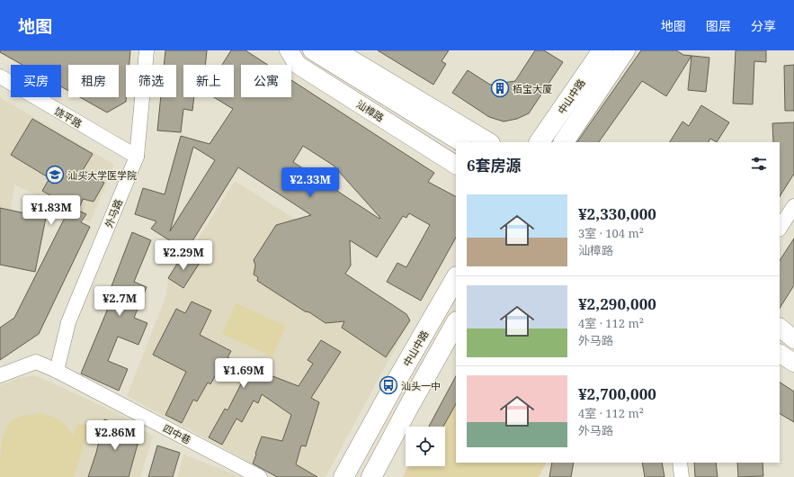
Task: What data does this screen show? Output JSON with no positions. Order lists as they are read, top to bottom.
{
  "streets": {
    "main road": ["中山中路"],
    "street": [
      "汕樟路",
      "饶平路",
      "外马路",
      "四中巷"
    ]
  },
  "crossings": [
    ["饶平路", "外马路"],
    ["外马路", "四中巷"]
  ],
  "places": {
    "building": ["栢宝大厦"],
    "school or university": ["汕头大学医学院"],
    "bus stop": ["汕头一中"]
  },
  "page": {
    "header": "地图",
    "nav": ["地图", "图层", "分享"],
    "chip": [
      "买房",
      "租房",
      "筛选",
      "新上",
      "公寓"
    ],
    "heading": "6套房源",
    "price": [
      "¥2.33M",
      "¥1.83M",
      "¥2.29M",
      "¥2.7M",
      "¥1.69M",
      "¥2.86M"
    ],
    "list": [
      {
        "name": "¥2,330,000",
        "note": "3室 · 104 m² · 汕樟路"
      },
      {
        "name": "¥2,290,000",
        "note": "4室 · 112 m² · 外马路"
      },
      {
        "name": "¥2,700,000",
        "note": "4室 · 112 m² · 外马路"
      }
    ]
  }
}
